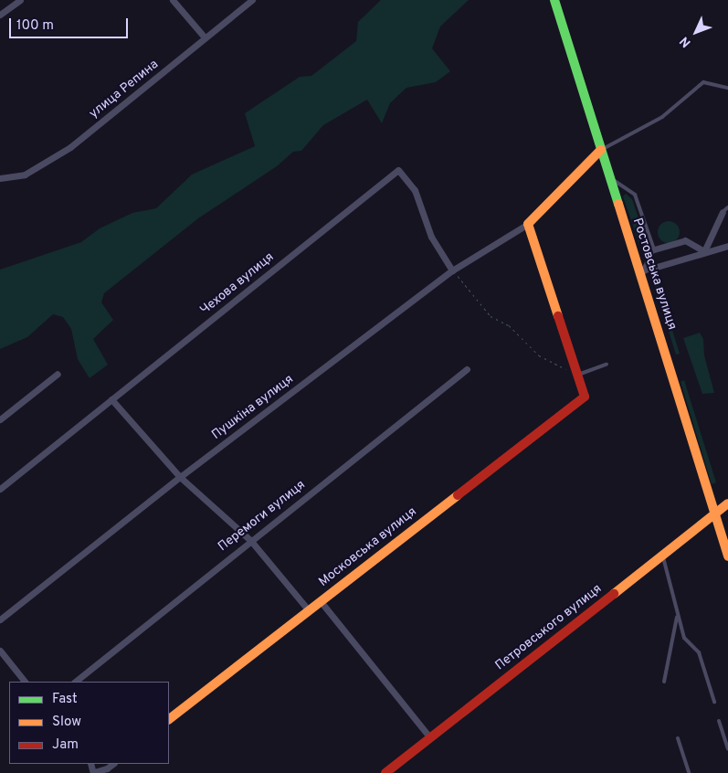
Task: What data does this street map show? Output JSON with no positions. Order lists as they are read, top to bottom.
{
  "streets": {
    "main road": ["Ростовська вулиця", "Московська вулиця", "Петровського вулиця"],
    "street": [
      "улица Репина",
      "Чехова вулиця",
      "Пушкіна вулиця",
      "Перемоги вулиця"
    ]
  },
  "crossings": [
    ["Ростовська вулиця", "Петровського вулиця"],
    ["Чехова вулиця", "Пушкіна вулиця"]
  ],
  "legend": ["Fast", "Slow", "Jam"],
  "scale_bar": "100 m",
  "north": "bottom left"
}
